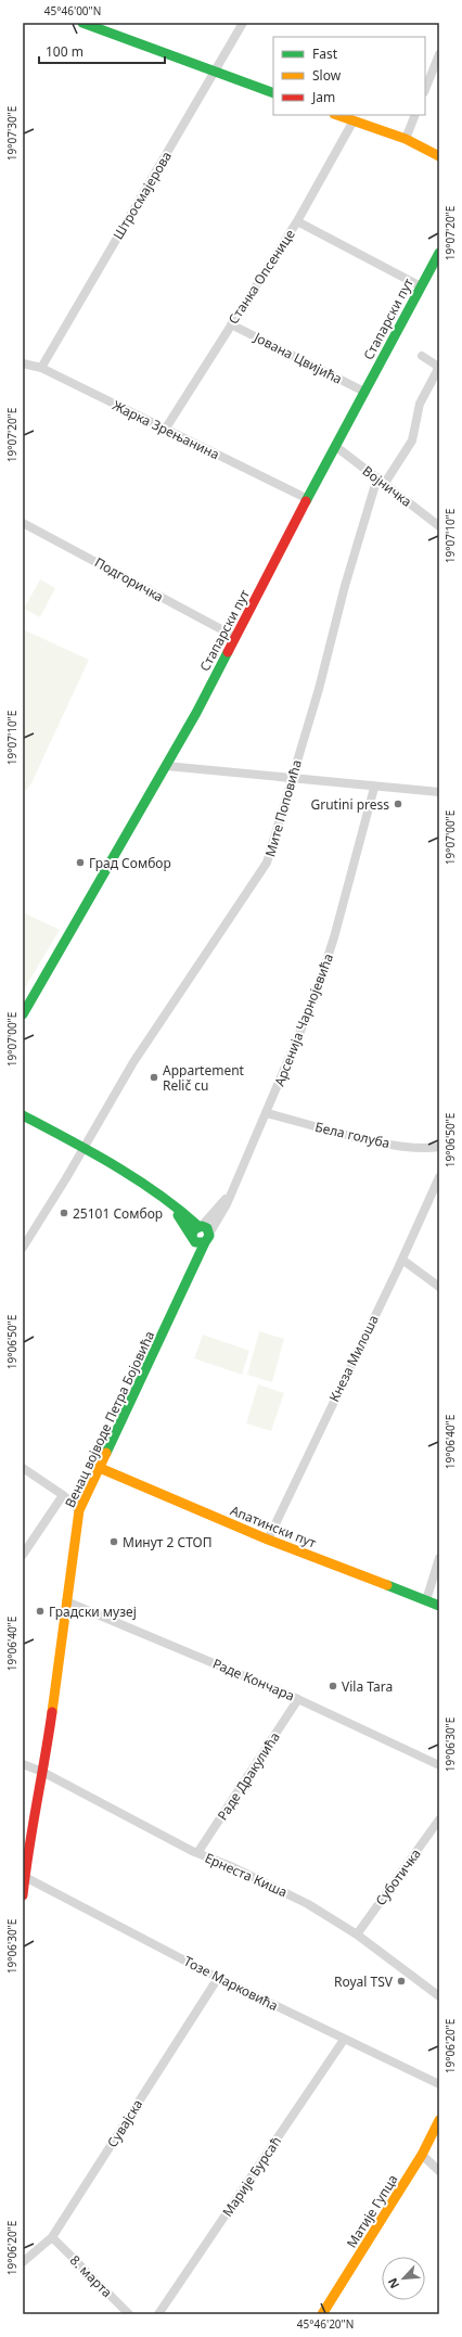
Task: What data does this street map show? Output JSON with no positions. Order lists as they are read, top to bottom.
{
  "streets": {
    "main road": [
      "Стапарски пут",
      "Венац војводе Петра Бојовића",
      "Апатински пут",
      "Матије Гупца"
    ],
    "street": [
      "Штросмајерова",
      "Станка Опсенице",
      "Јована Цвијића",
      "Жарка Зрењанина",
      "Војничка",
      "Подгоричка",
      "Мите Поповића",
      "Арсенија Чарнојевића",
      "Бела голуба",
      "Кнеза Милоша",
      "Раде Кончара",
      "Раде Дракулића",
      "Ернеста Киша",
      "Суботичка",
      "Тозе Марковића",
      "Сувајска",
      "Марије Бурсаћ",
      "8. марта"
    ]
  },
  "crossings": [
    ["Штросмајерова", "Жарка Зрењанина"],
    ["Станка Опсенице", "Јована Цвијића"],
    ["Станка Опсенице", "Жарка Зрењанина"],
    ["Стапарски пут", "Јована Цвијића"],
    ["Стапарски пут", "Жарка Зрењанина"],
    ["Стапарски пут", "Војничка"],
    ["Стапарски пут", "Подгоричка"],
    ["Војничка", "Мите Поповића"],
    ["Арсенија Чарнојевића", "Бела голуба"],
    ["Арсенија Чарнојевића", "Венац војводе Петра Бојовића"],
    ["Кнеза Милоша", "Апатински пут"],
    ["Венац војводе Петра Бојовића", "Апатински пут"],
    ["Венац војводе Петра Бојовића", "Раде Кончара"],
    ["Венац војводе Петра Бојовића", "Ернеста Киша"],
    ["Венац војводе Петра Бојовића", "Тозе Марковића"],
    ["Раде Кончара", "Раде Дракулића"],
    ["Раде Дракулића", "Ернеста Киша"],
    ["Ернеста Киша", "Суботичка"],
    ["Тозе Марковића", "Сувајска"],
    ["Тозе Марковића", "Марије Бурсаћ"],
    ["Сувајска", "8. марта"]
  ],
  "places": [
    "Grutini press",
    "Град Сомбор",
    "Appartement Relič cu",
    "25101 Сомбор",
    "Минут 2 СТОП",
    "Градски музеј",
    "Vila Tara",
    "Royal TSV"
  ],
  "legend": ["Fast", "Slow", "Jam"],
  "scale_bar": "100 m",
  "north": "bottom left",
  "coordinates": [
    "45°46'00\"N",
    "19°07'30\"E",
    "19°07'20\"E",
    "19°07'10\"E",
    "19°07'00\"E",
    "19°06'50\"E",
    "19°06'40\"E",
    "19°06'30\"E",
    "19°06'20\"E",
    "45°46'20\"N"
  ]
}
